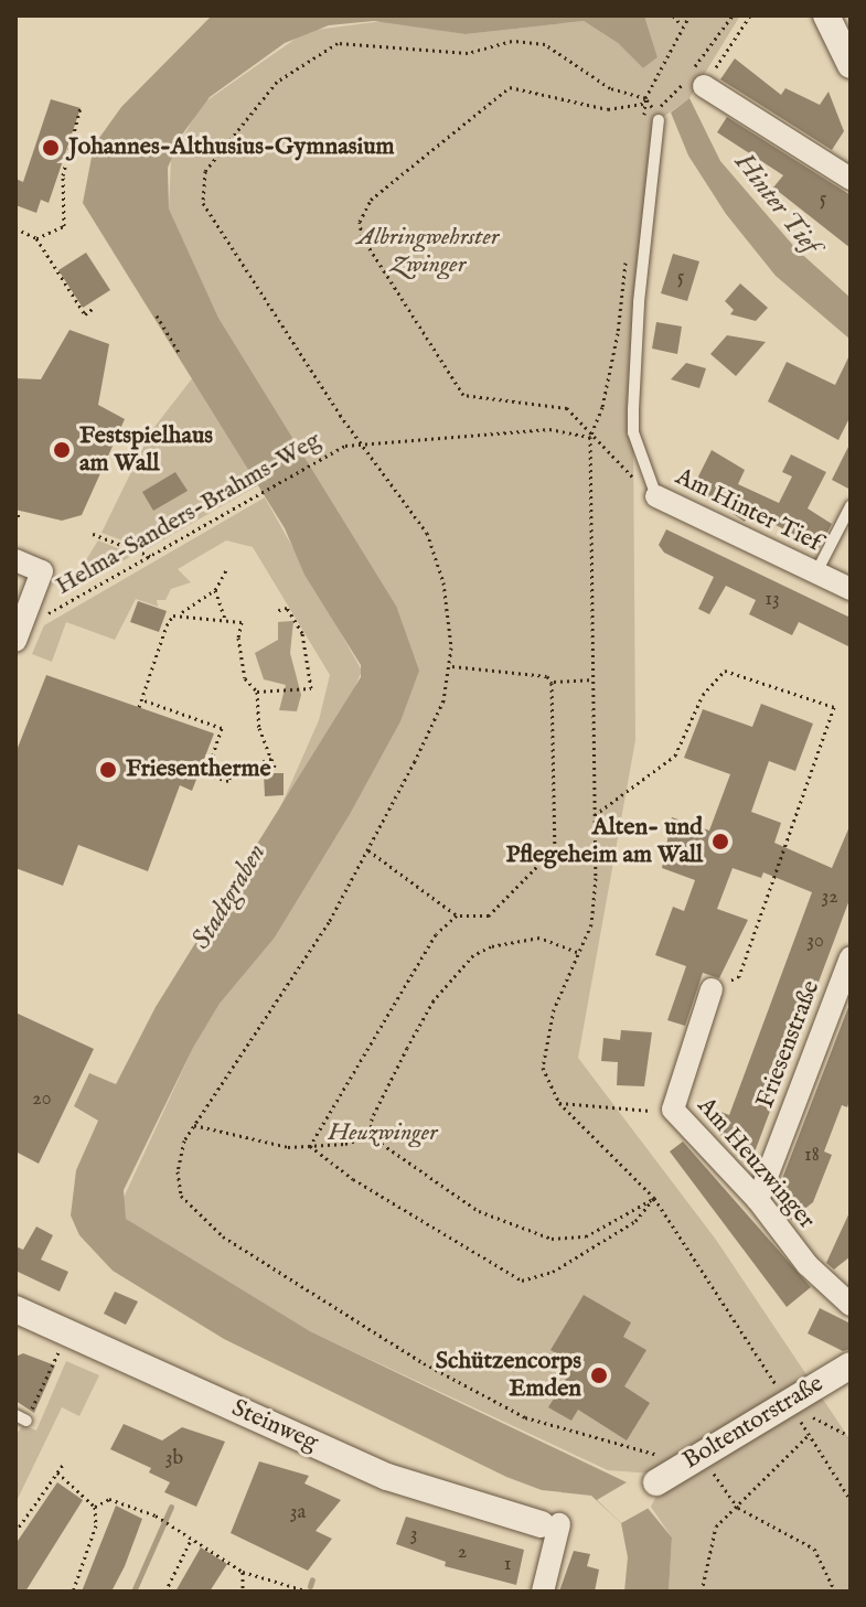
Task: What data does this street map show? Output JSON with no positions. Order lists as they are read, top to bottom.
{
  "streets": {
    "street": [
      "Am Hinter Tief",
      "Friesenstraße",
      "Am Heuzwinger",
      "Boltentorstraße",
      "Steinweg"
    ],
    "path": ["Helma-Sanders-Brahms-Weg"]
  },
  "crossings": [
    ["Am Hinter Tief", "Helma-Sanders-Brahms-Weg"],
    ["Friesenstraße", "Am Heuzwinger"]
  ],
  "water": ["Hinter Tief", "Stadtgraben"],
  "parks": ["Albringwehrster Zwinger", "Heuzwinger"],
  "places": [
    "Johannes-Althusius-Gymnasium",
    "Festspielhaus am Wall",
    "Friesentherme",
    "Alten- und Pflegeheim am Wall",
    "Schützencorps Emden"
  ],
  "house_numbers": [
    "5",
    "5",
    "13",
    "32",
    "30",
    "20",
    "18",
    "3b",
    "3a",
    "3",
    "2",
    "1"
  ]
}
